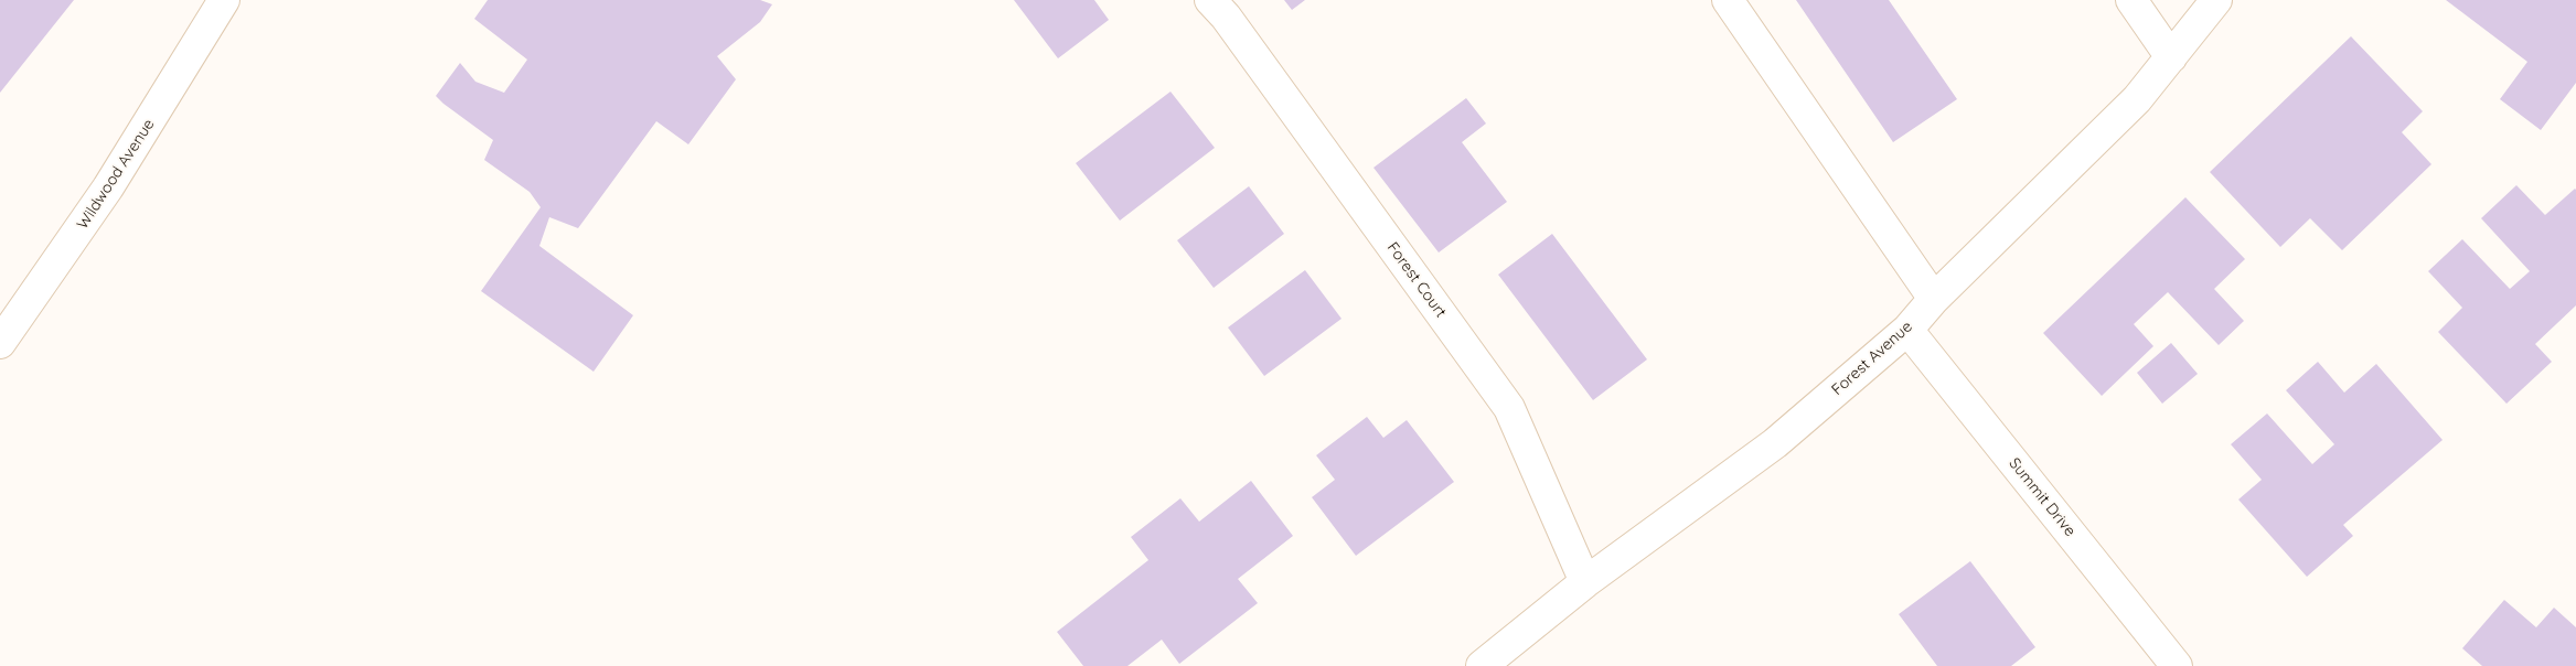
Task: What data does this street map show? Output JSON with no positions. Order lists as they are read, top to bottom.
{
  "streets": {
    "street": [
      "Wildwood Avenue",
      "Forest Court",
      "Forest Avenue",
      "Summit Drive"
    ]
  },
  "crossings": [
    ["Forest Court", "Forest Avenue"],
    ["Forest Avenue", "Summit Drive"]
  ]
}
